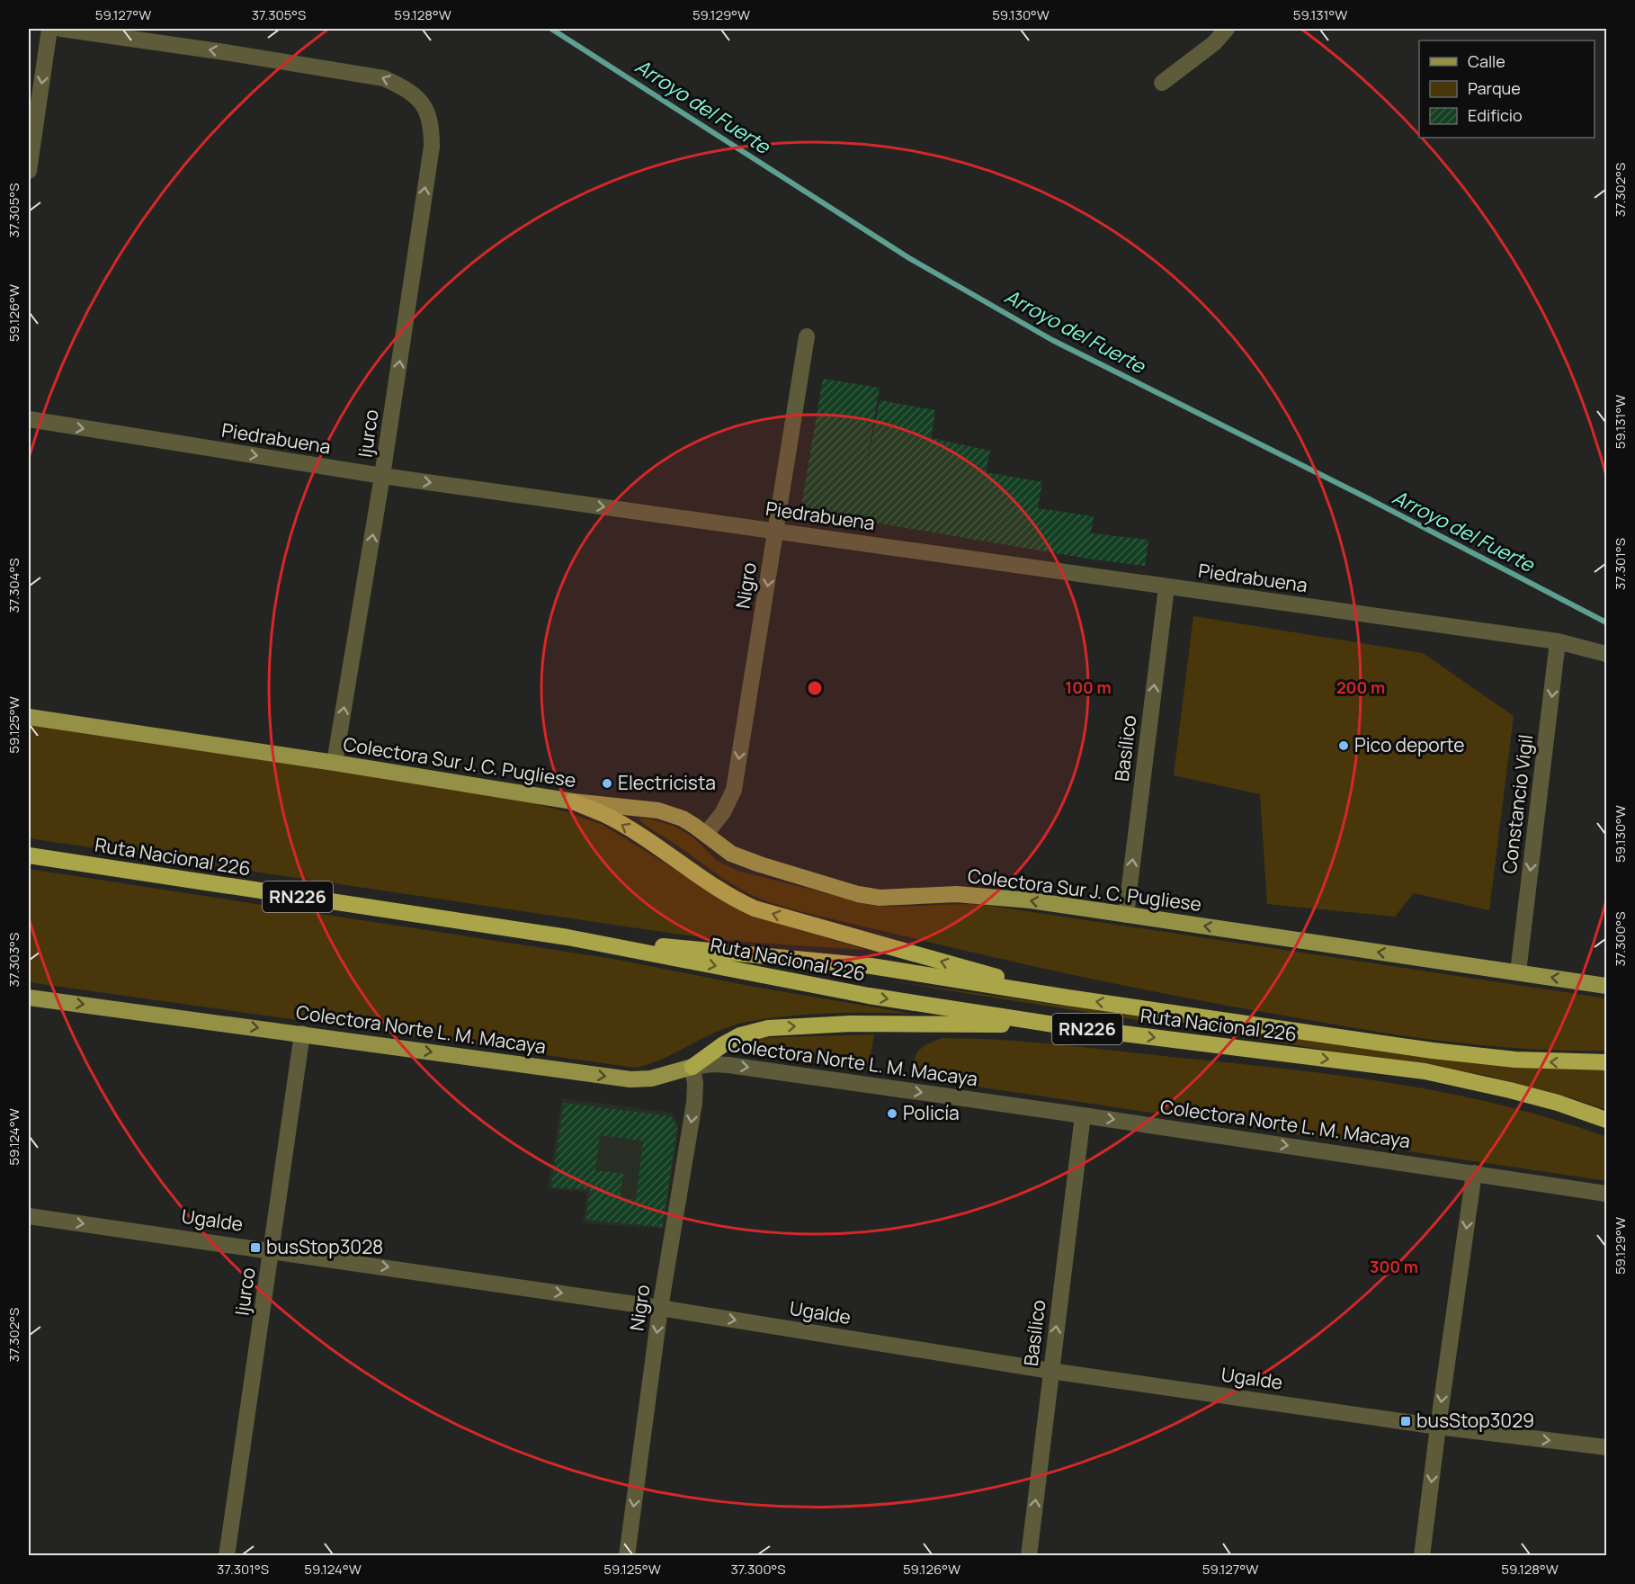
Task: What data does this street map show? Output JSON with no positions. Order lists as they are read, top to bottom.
{
  "streets": {
    "highway": ["Ruta Nacional 226", "RN226"],
    "main road": ["Colectora Sur J. C. Pugliese", "Colectora Norte L. M. Macaya"],
    "street": [
      "Ijurco",
      "Piedrabuena",
      "Nigro",
      "Basílico",
      "Constancio Vigil",
      "Ugalde"
    ]
  },
  "crossings": [
    ["Ijurco", "Piedrabuena"],
    ["Ijurco", "Colectora Sur J. C. Pugliese"],
    ["Ijurco", "Colectora Norte L. M. Macaya"],
    ["Ijurco", "Ugalde"],
    ["Piedrabuena", "Nigro"],
    ["Piedrabuena", "Basílico"],
    ["Piedrabuena", "Constancio Vigil"],
    ["Nigro", "Colectora Sur J. C. Pugliese"],
    ["Nigro", "Colectora Norte L. M. Macaya"],
    ["Nigro", "Ugalde"],
    ["Basílico", "Colectora Sur J. C. Pugliese"],
    ["Basílico", "Colectora Norte L. M. Macaya"],
    ["Basílico", "Ugalde"],
    ["Colectora Sur J. C. Pugliese", "Constancio Vigil"]
  ],
  "one_way": [
    "Piedrabuena",
    "Nigro",
    "Basílico",
    "Colectora Sur J. C. Pugliese",
    "Constancio Vigil",
    "Colectora Norte L. M. Macaya",
    "Ugalde"
  ],
  "water": ["Arroyo del Fuerte"],
  "places": {
    "other": ["Pico deporte", "Electricista", "Policía"],
    "transit": ["busStop3028", "busStop3029"]
  },
  "legend": ["Calle", "Parque", "Edificio"],
  "coordinates": [
    "59.127°W",
    "37.305°S",
    "59.128°W",
    "59.129°W",
    "59.130°W",
    "59.131°W",
    "37.302°S",
    "59.126°W",
    "37.301°S",
    "37.304°S",
    "59.125°W",
    "37.300°S",
    "37.303°S",
    "59.124°W"
  ],
  "rings": ["100 m", "200 m", "300 m"]
}
